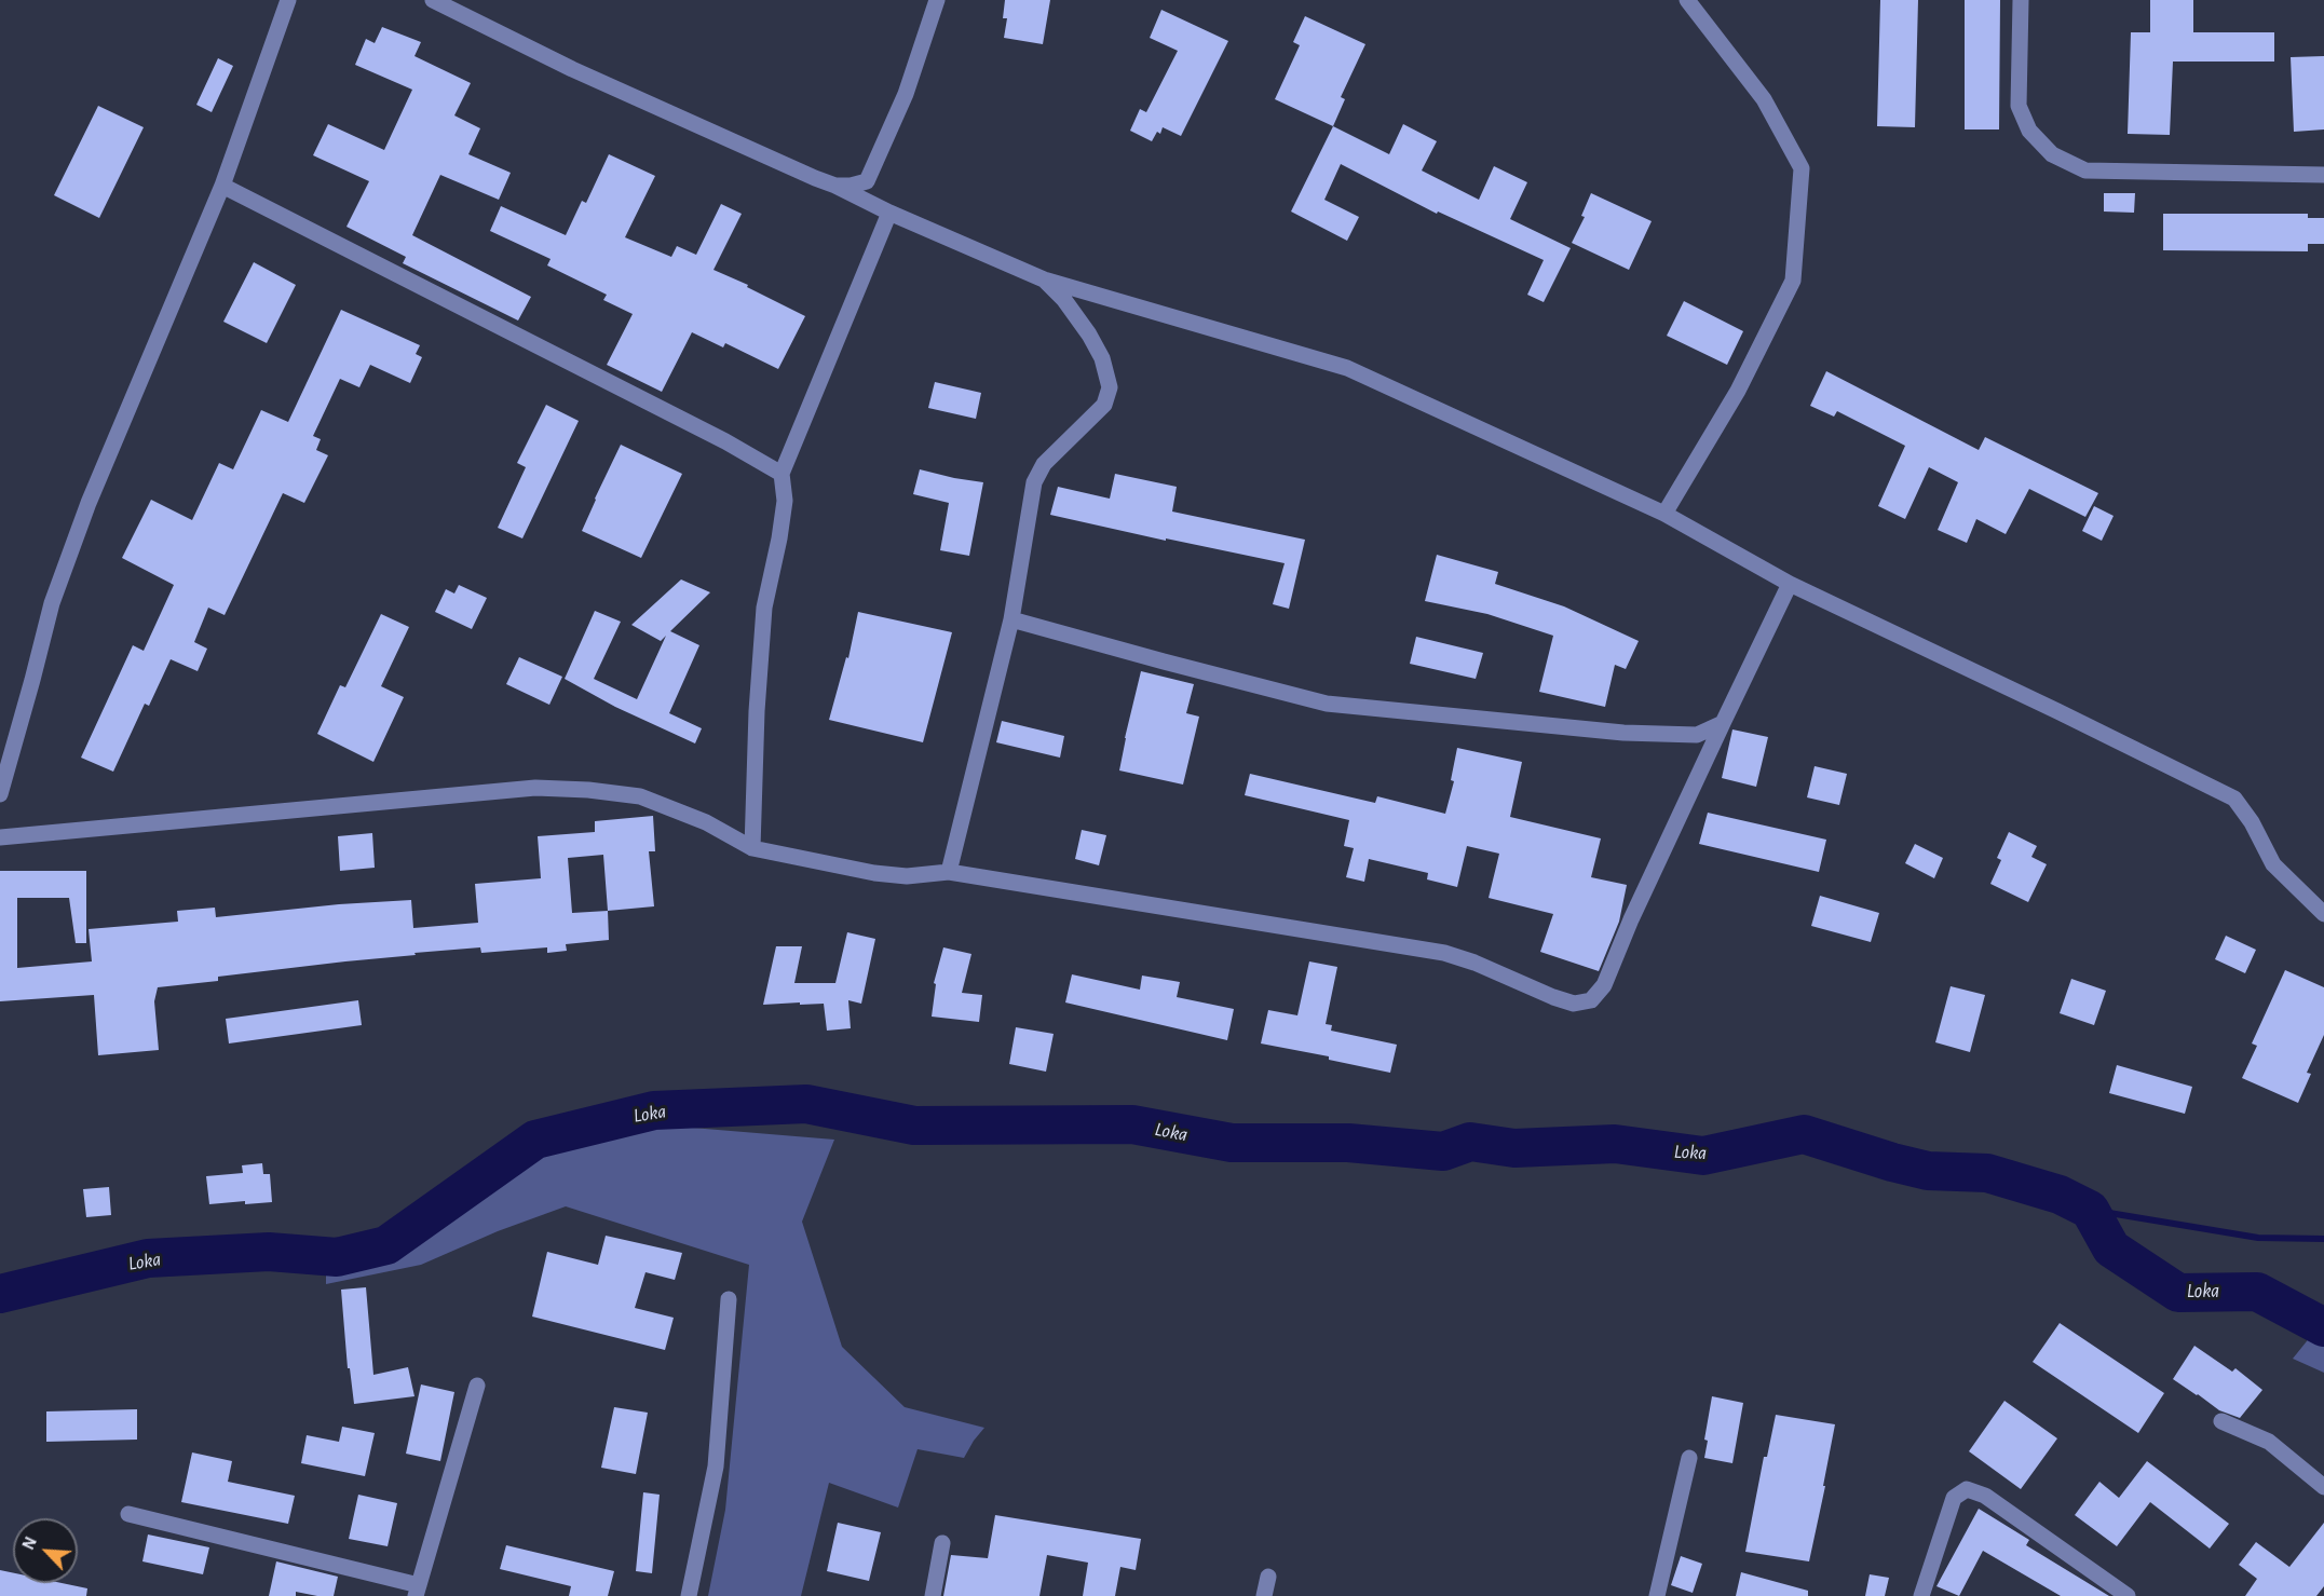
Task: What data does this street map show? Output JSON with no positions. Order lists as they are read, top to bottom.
{
  "water": ["Loka"],
  "north": "top left"
}
